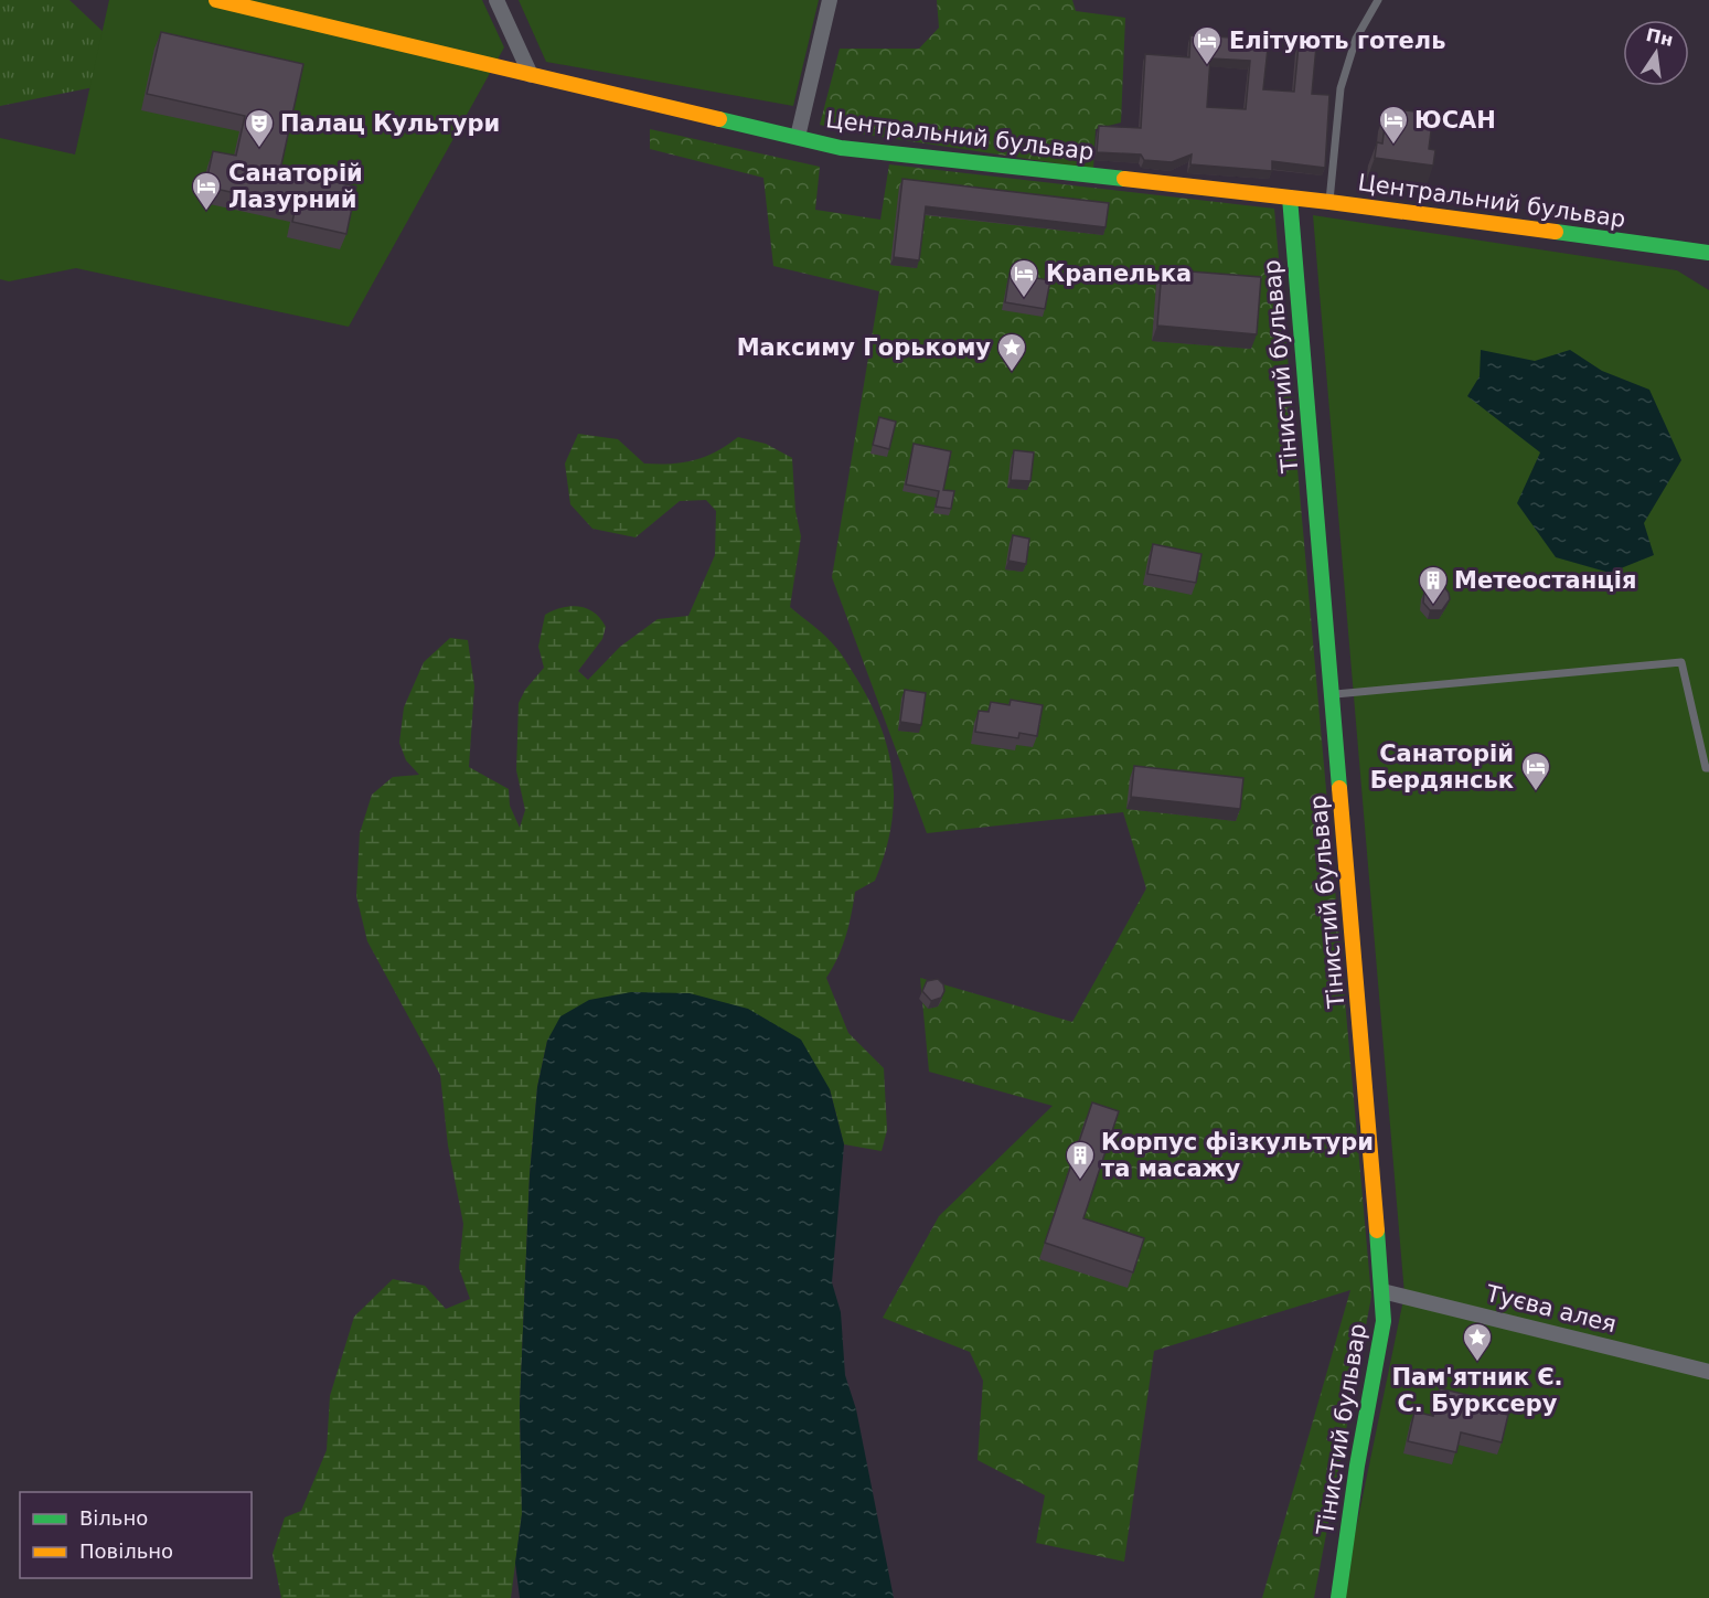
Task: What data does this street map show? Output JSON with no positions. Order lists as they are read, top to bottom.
{
  "streets": {
    "street": ["Центральний бульвар", "Тінистий бульвар", "Туєва алея"]
  },
  "crossings": [
    ["Центральний бульвар", "Тінистий бульвар"],
    ["Тінистий бульвар", "Туєва алея"]
  ],
  "places": {
    "hotel": [
      "Елітують готель",
      "ЮСАН",
      "Санаторій Лазурний",
      "Крапелька",
      "Санаторій Бердянськ"
    ],
    "theatre": ["Палац Культури"],
    "place": ["Максиму Горькому", "Пам'ятник Є. С. Бурксеру"],
    "building": ["Метеостанція", "Корпус фізкультури та масажу"]
  },
  "legend": ["Вільно", "Повільно"],
  "north": "top"
}
